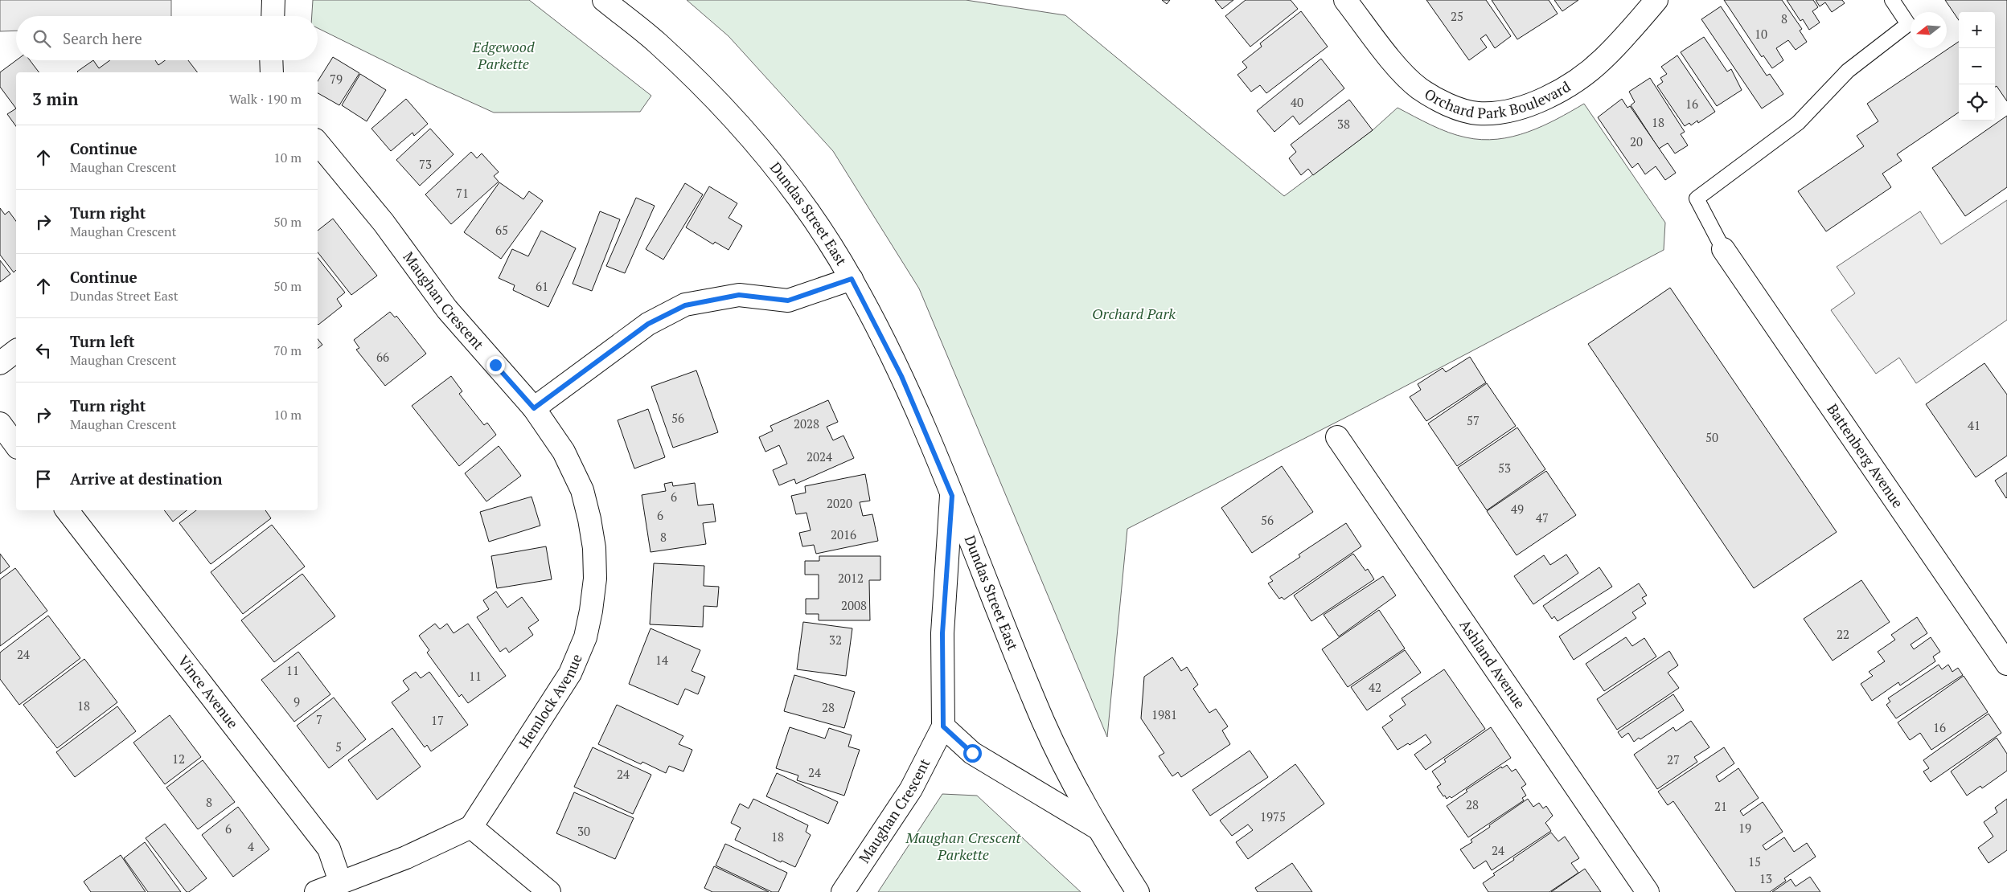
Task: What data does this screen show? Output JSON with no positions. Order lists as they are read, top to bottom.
{
  "streets": {
    "street": [
      "Orchard Park Boulevard",
      "Dundas Street East",
      "Maughan Crescent",
      "Battenberg Avenue",
      "Ashland Avenue",
      "Vince Avenue",
      "Hemlock Avenue"
    ]
  },
  "crossings": [
    ["Dundas Street East", "Maughan Crescent"],
    ["Maughan Crescent", "Hemlock Avenue"]
  ],
  "parks": ["Edgewood Parkette", "Orchard Park", "Maughan Crescent Parkette"],
  "house_numbers": [
    "25",
    "8",
    "10",
    "79",
    "40",
    "16",
    "18",
    "38",
    "20",
    "73",
    "71",
    "65",
    "61",
    "66",
    "56",
    "57",
    "2028",
    "41",
    "50",
    "2024",
    "53",
    "6",
    "2020",
    "49",
    "6",
    "47",
    "56",
    "2016",
    "8",
    "2012",
    "2008",
    "22",
    "32",
    "24",
    "14",
    "11",
    "11",
    "42",
    "9",
    "18",
    "28",
    "1981",
    "7",
    "17",
    "16",
    "5",
    "12",
    "27",
    "24",
    "24",
    "8",
    "28",
    "21",
    "1975",
    "19",
    "6",
    "30",
    "18",
    "4",
    "24",
    "15",
    "13"
  ],
  "north": "left",
  "page": {
    "map_buttons": ["+", "−"],
    "search": "Search here",
    "heading": ["3 min", "Walk · 190 m"],
    "list": [
      ["Continue", "Maughan Crescent", "10 m"],
      ["Turn right", "Maughan Crescent", "50 m"],
      ["Continue", "Dundas Street East", "50 m"],
      ["Turn left", "Maughan Crescent", "70 m"],
      ["Turn right", "Maughan Crescent", "10 m"],
      "Arrive at destination"
    ]
  }
}
